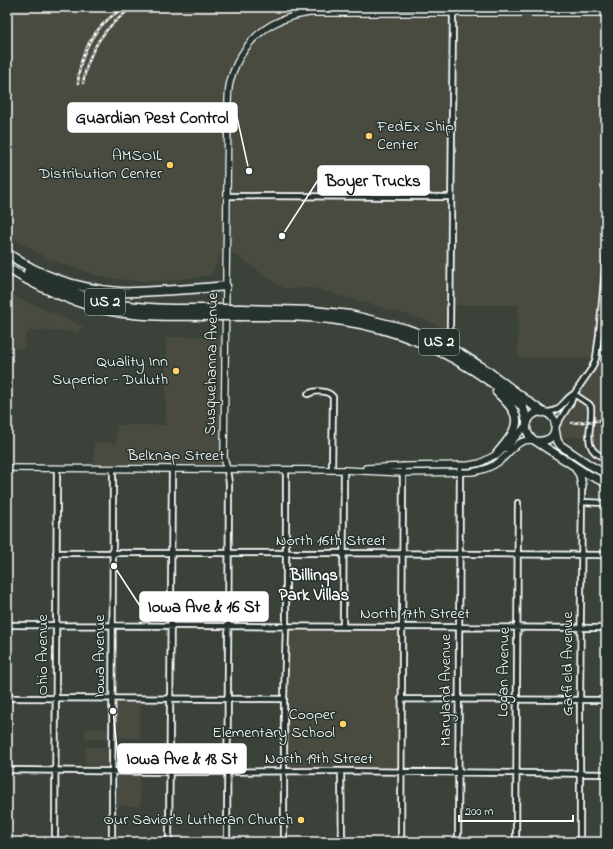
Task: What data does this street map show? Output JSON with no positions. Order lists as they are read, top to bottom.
{
  "streets": {
    "highway": ["US 2"],
    "street": [
      "Susquehanna Avenue",
      "Belknap Street",
      "North 16th Street",
      "North 17th Street",
      "Ohio Avenue",
      "Iowa Avenue",
      "Garfield Avenue",
      "Logan Avenue",
      "Maryland Avenue",
      "North 19th Street"
    ]
  },
  "crossings": [
    ["US 2", "Belknap Street"],
    ["Susquehanna Avenue", "Belknap Street"],
    ["Susquehanna Avenue", "North 16th Street"],
    ["Susquehanna Avenue", "North 17th Street"],
    ["Susquehanna Avenue", "North 19th Street"],
    ["Belknap Street", "Ohio Avenue"],
    ["Belknap Street", "Iowa Avenue"],
    ["Belknap Street", "Maryland Avenue"],
    ["North 16th Street", "Ohio Avenue"],
    ["North 16th Street", "Iowa Avenue"],
    ["North 16th Street", "Garfield Avenue"],
    ["North 16th Street", "Logan Avenue"],
    ["North 16th Street", "Maryland Avenue"],
    ["North 17th Street", "Ohio Avenue"],
    ["North 17th Street", "Iowa Avenue"],
    ["North 17th Street", "Garfield Avenue"],
    ["North 17th Street", "Logan Avenue"],
    ["North 17th Street", "Maryland Avenue"],
    ["Ohio Avenue", "North 19th Street"],
    ["Iowa Avenue", "North 19th Street"],
    ["Garfield Avenue", "North 19th Street"],
    ["Logan Avenue", "North 19th Street"],
    ["Maryland Avenue", "North 19th Street"]
  ],
  "districts": ["Billings Park Villas"],
  "places": [
    "FedEx Ship Center",
    "AMSOIL Distribution Center",
    "Guardian Pest Control",
    "Boyer Trucks",
    "Quality Inn Superior - Duluth",
    "Iowa Ave & 16 St",
    "Iowa Ave & 18 St",
    "Cooper Elementary School",
    "Our Savior's Lutheran Church"
  ],
  "scale_bar": "200 m"
}
